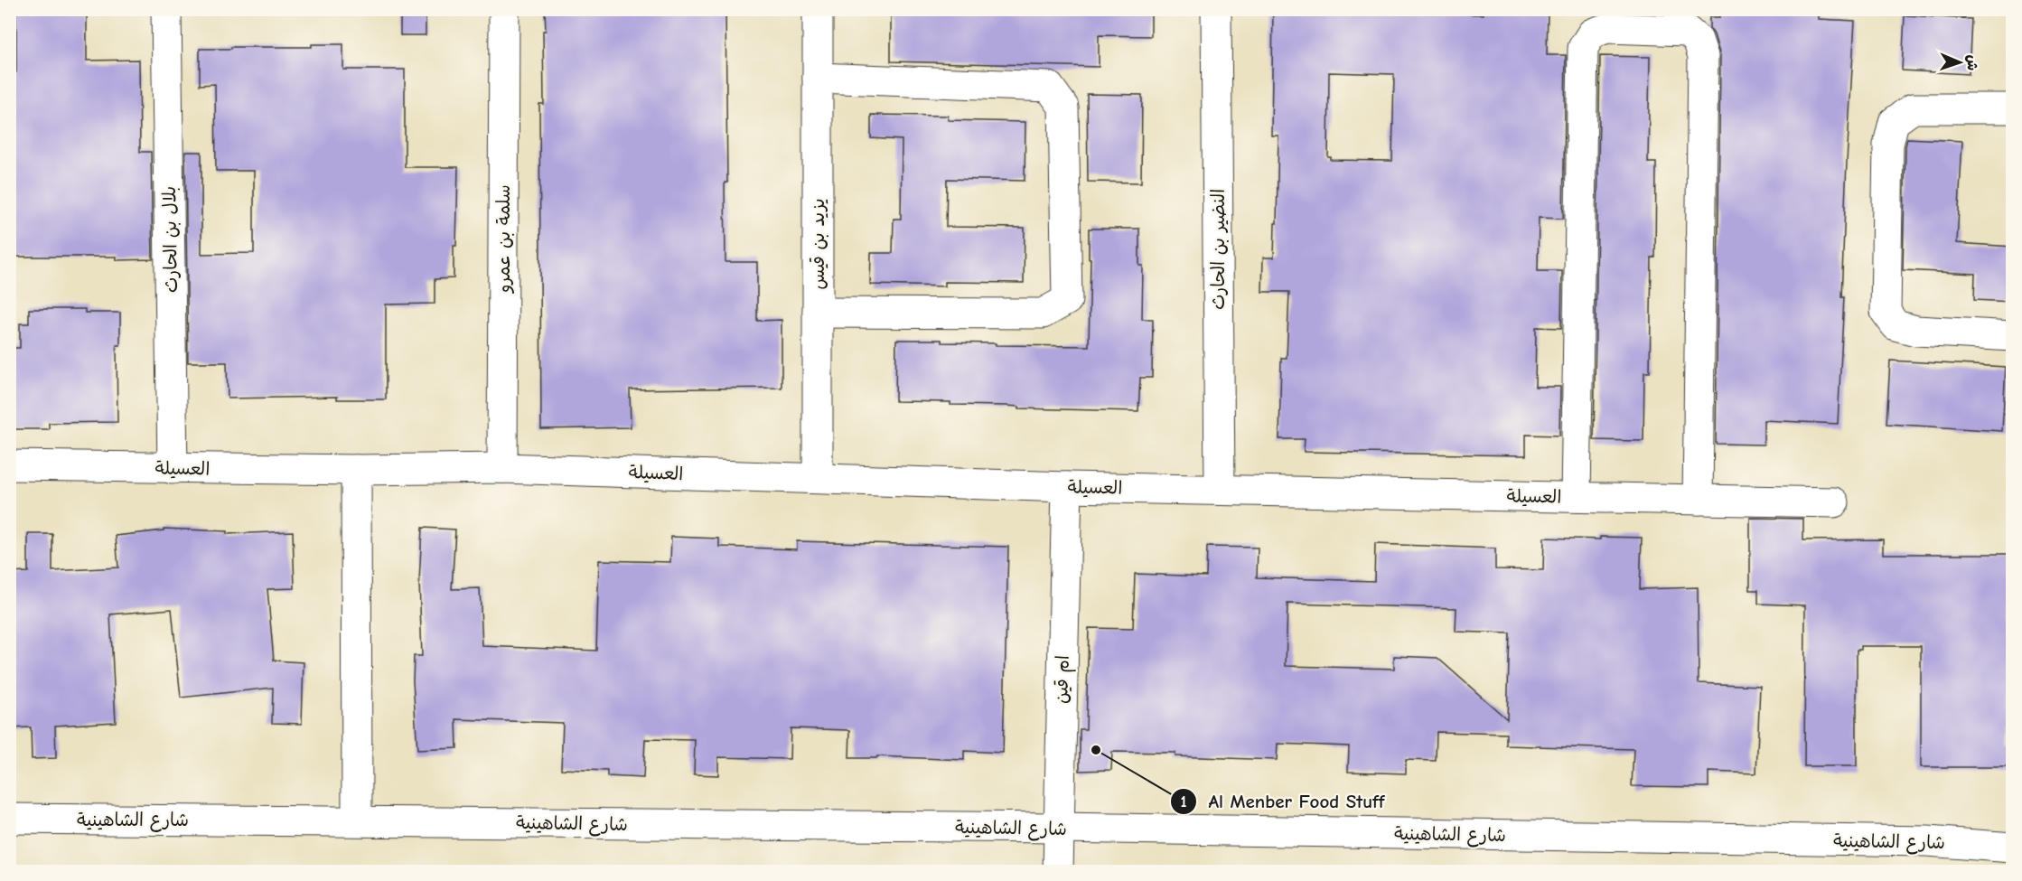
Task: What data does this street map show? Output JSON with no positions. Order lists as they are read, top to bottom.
{
  "streets": {
    "street": [
      "سلمة بن عمرو",
      "بلال بن الحارث",
      "يزيد بن قيس",
      "النضير بن الحارث",
      "العسيلة",
      "ام قين",
      "شارع الشاهينية"
    ]
  },
  "crossings": [
    ["سلمة بن عمرو", "العسيلة"],
    ["بلال بن الحارث", "العسيلة"],
    ["يزيد بن قيس", "العسيلة"],
    ["النضير بن الحارث", "العسيلة"],
    ["العسيلة", "ام قين"],
    ["ام قين", "شارع الشاهينية"]
  ],
  "places": ["Al Menber Food Stuff"],
  "north": "right"
}
